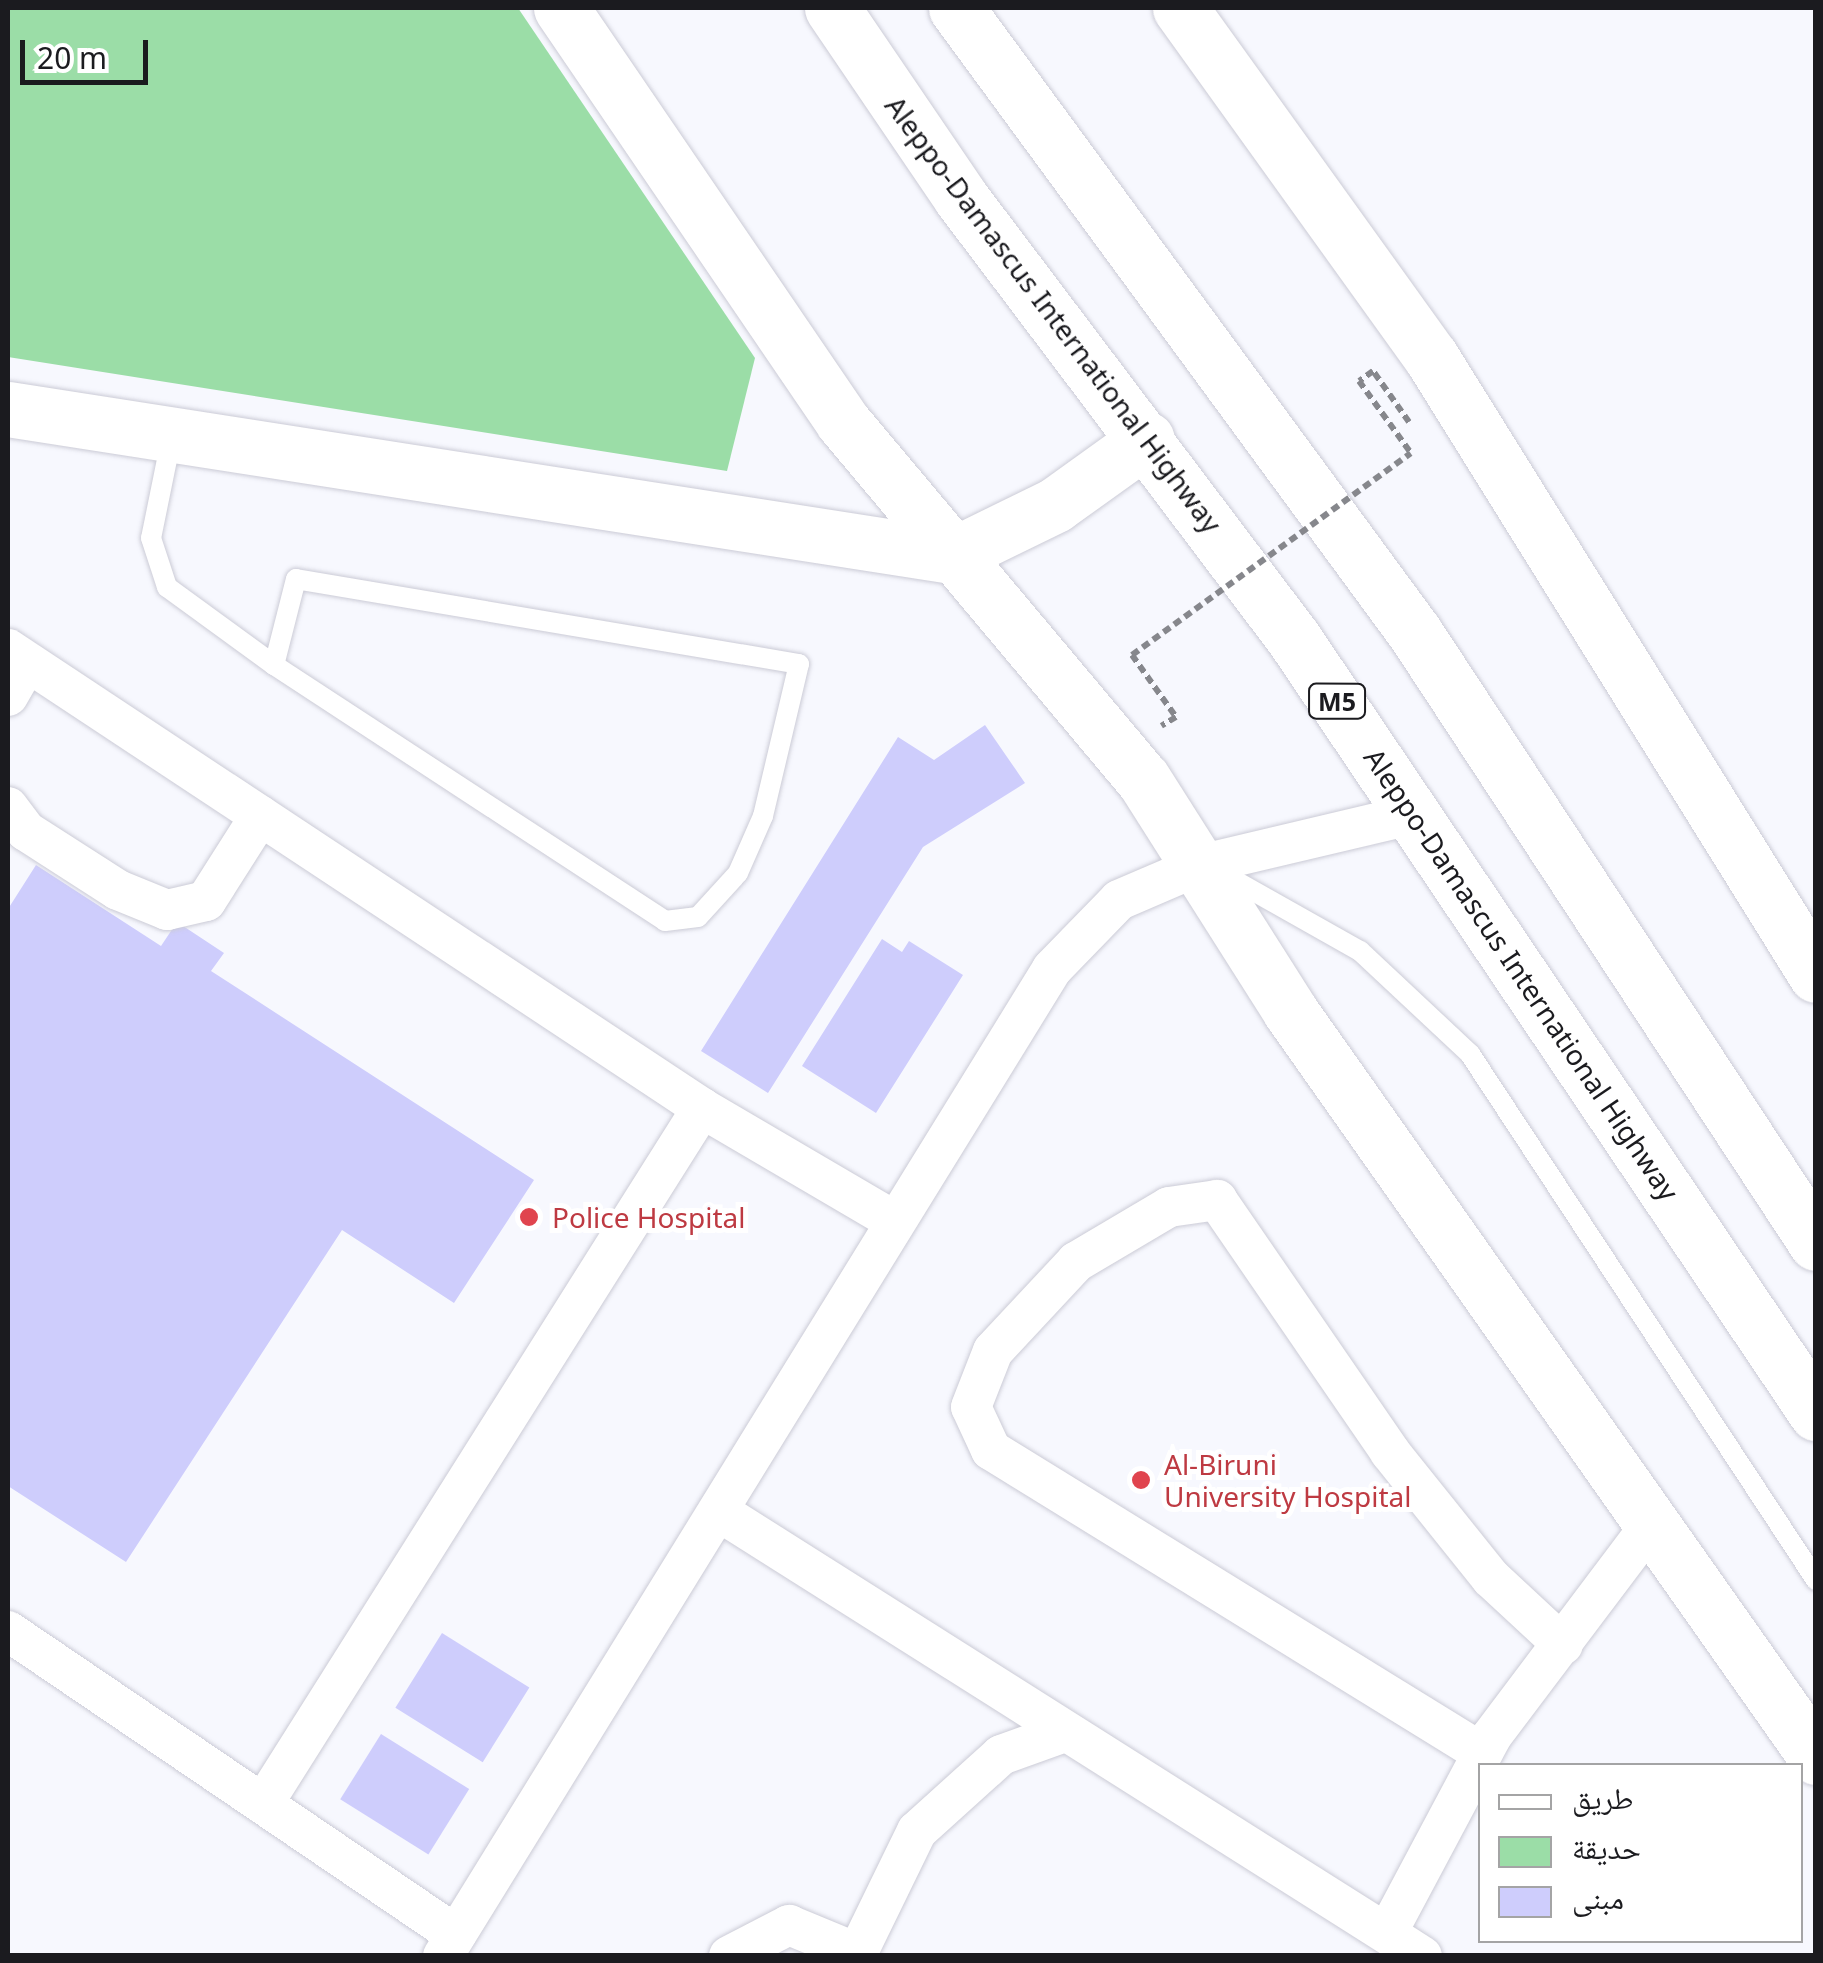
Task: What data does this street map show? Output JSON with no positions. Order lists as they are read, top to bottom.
{
  "streets": {
    "main road": ["Aleppo-Damascus International Highway", "M5"]
  },
  "places": ["Police Hospital", "Al-Biruni University Hospital"],
  "legend": ["طريق", "حديقة", "مبنى"],
  "scale_bar": "20 m"
}
